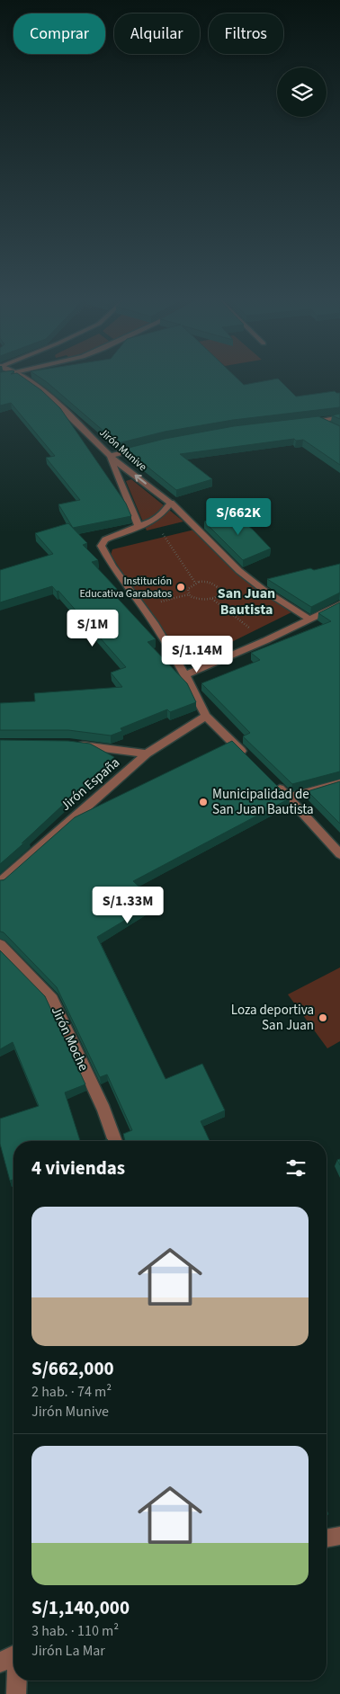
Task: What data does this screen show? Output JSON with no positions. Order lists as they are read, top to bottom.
{
  "streets": {
    "street": ["Jirón Munive", "Jirón España", "Jirón Moche"]
  },
  "districts": ["San Juan Bautista"],
  "places": ["Institución Educativa Garabatos", "Municipalidad de San Juan Bautista", "Loza deportiva San Juan"],
  "page": {
    "chip": ["Comprar", "Alquilar", "Filtros"],
    "price": [
      "S/662K",
      "S/1M",
      "S/1.14M",
      "S/1.33M"
    ],
    "heading": "4 viviendas",
    "list": [
      {
        "name": "S/662,000",
        "note": "2 hab. · 74 m² · Jirón Munive"
      },
      {
        "name": "S/1,140,000",
        "note": "3 hab. · 110 m² · Jirón La Mar"
      }
    ]
  }
}
